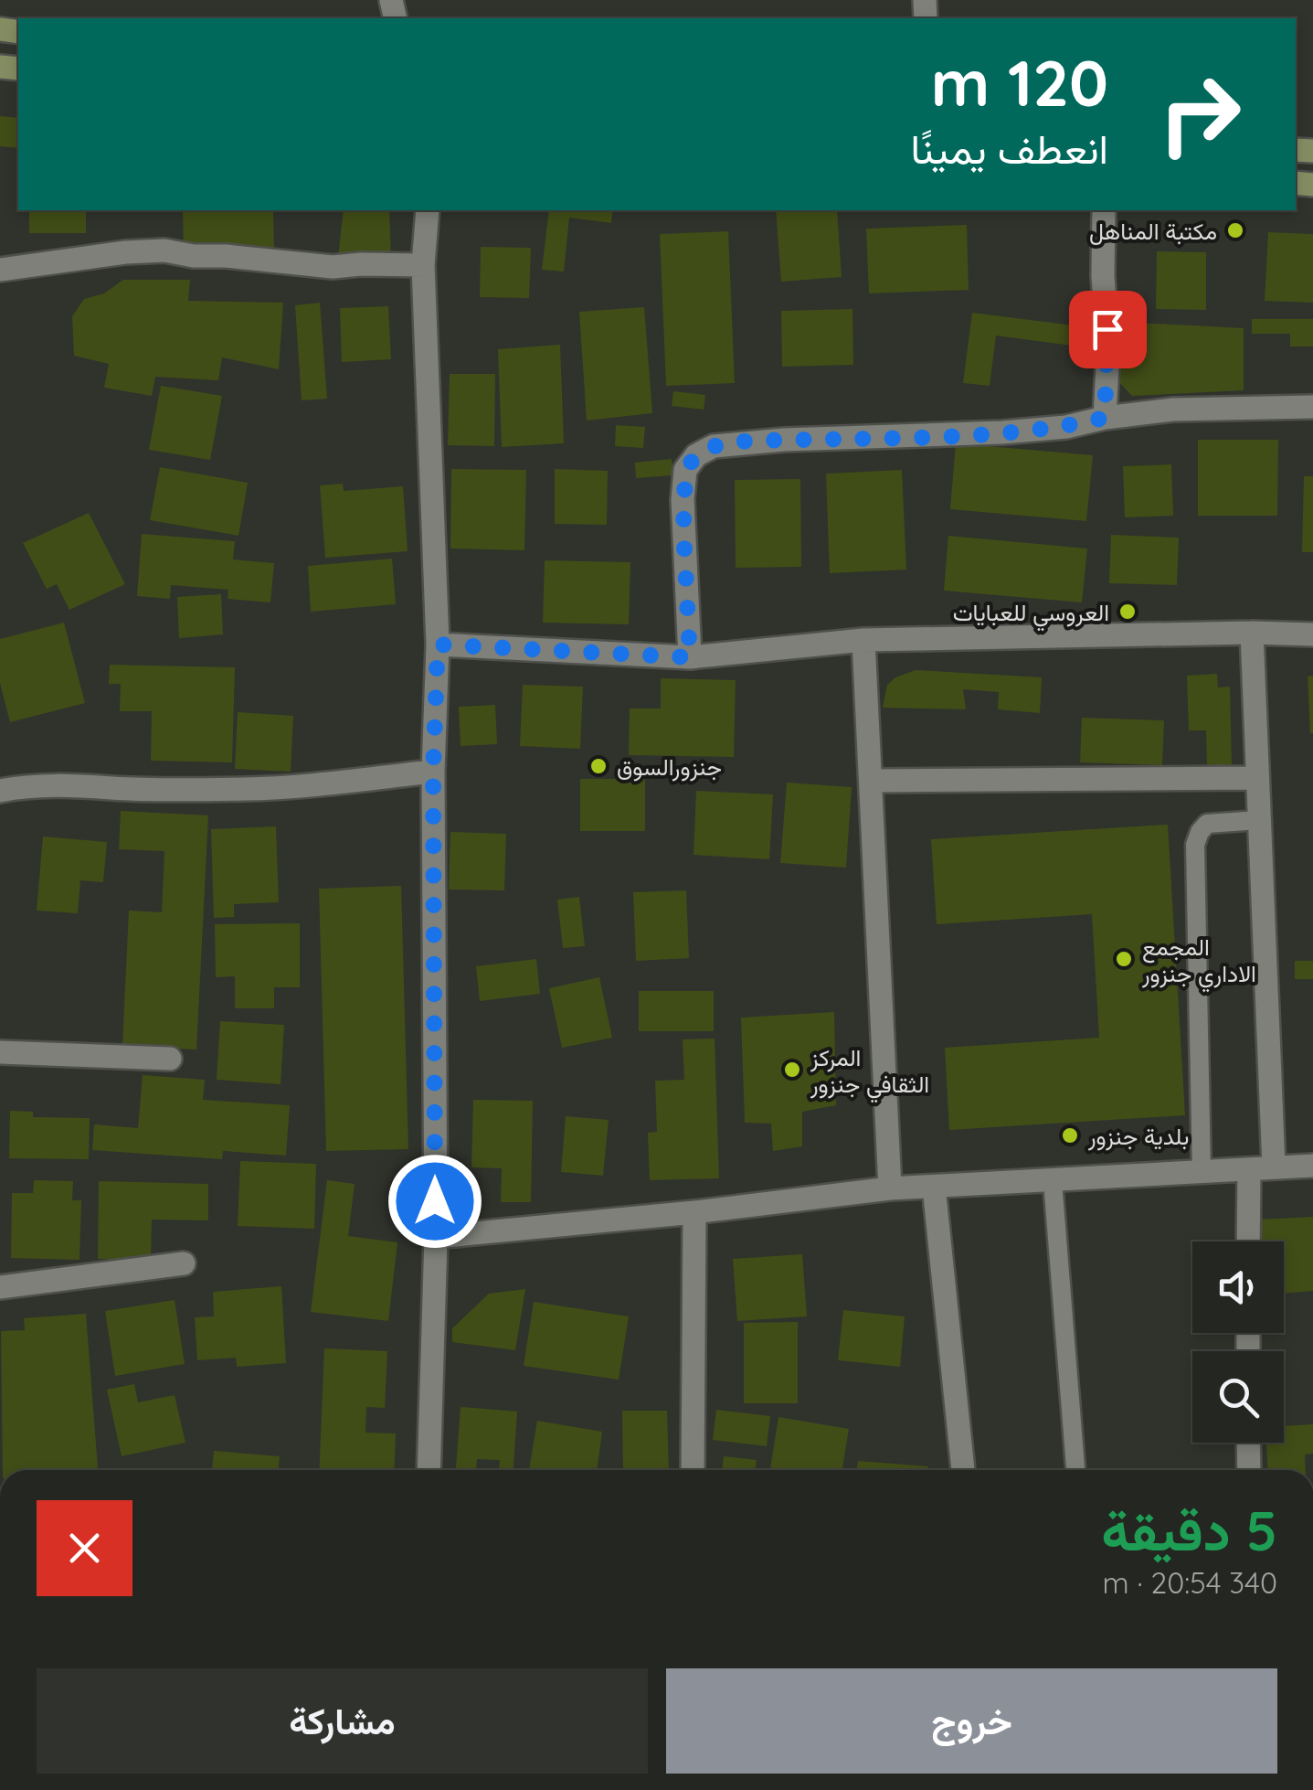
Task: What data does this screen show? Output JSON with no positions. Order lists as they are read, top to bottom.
{
  "places": [
    "مكتبة المناهل",
    "العروسي للعبايات",
    "جنزورالسوق",
    "المجمع الاداري جنزور",
    "المركز الثقافي جنزور",
    "بلدية جنزور"
  ],
  "page": {
    "turn": ["120 m", "انعطف يمينًا"],
    "heading": ["5 دقيقة", "340 m · 20:54"],
    "buttons": ["خروج", "مشاركة"]
  }
}
